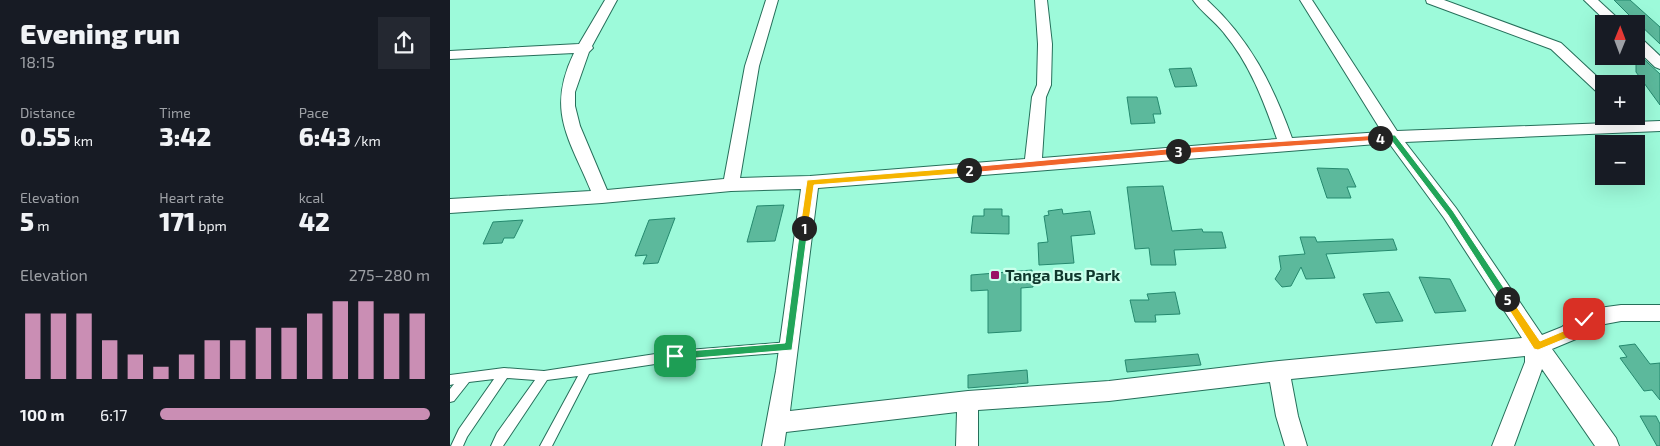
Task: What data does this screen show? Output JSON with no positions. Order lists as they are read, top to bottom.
{
  "places": {
    "transit": ["Tanga Bus Park"]
  },
  "north": "top",
  "page": {
    "heading": ["Evening run", "18:15"],
    "map_buttons": ["+", "−"],
    "stats": [
      ["Distance", "0.55 km"],
      ["Time", "3:42"],
      ["Pace", "6:43 /km"],
      ["Elevation", "5 m"],
      ["Heart rate", "171 bpm"],
      ["kcal", "42"]
    ],
    "pins": [
      "4",
      "3",
      "2",
      "1",
      "5"
    ],
    "chart": ["Elevation", "275–280 m"],
    "list": [
      {
        "name": "100 m",
        "note": "6:17"
      }
    ]
  }
}
